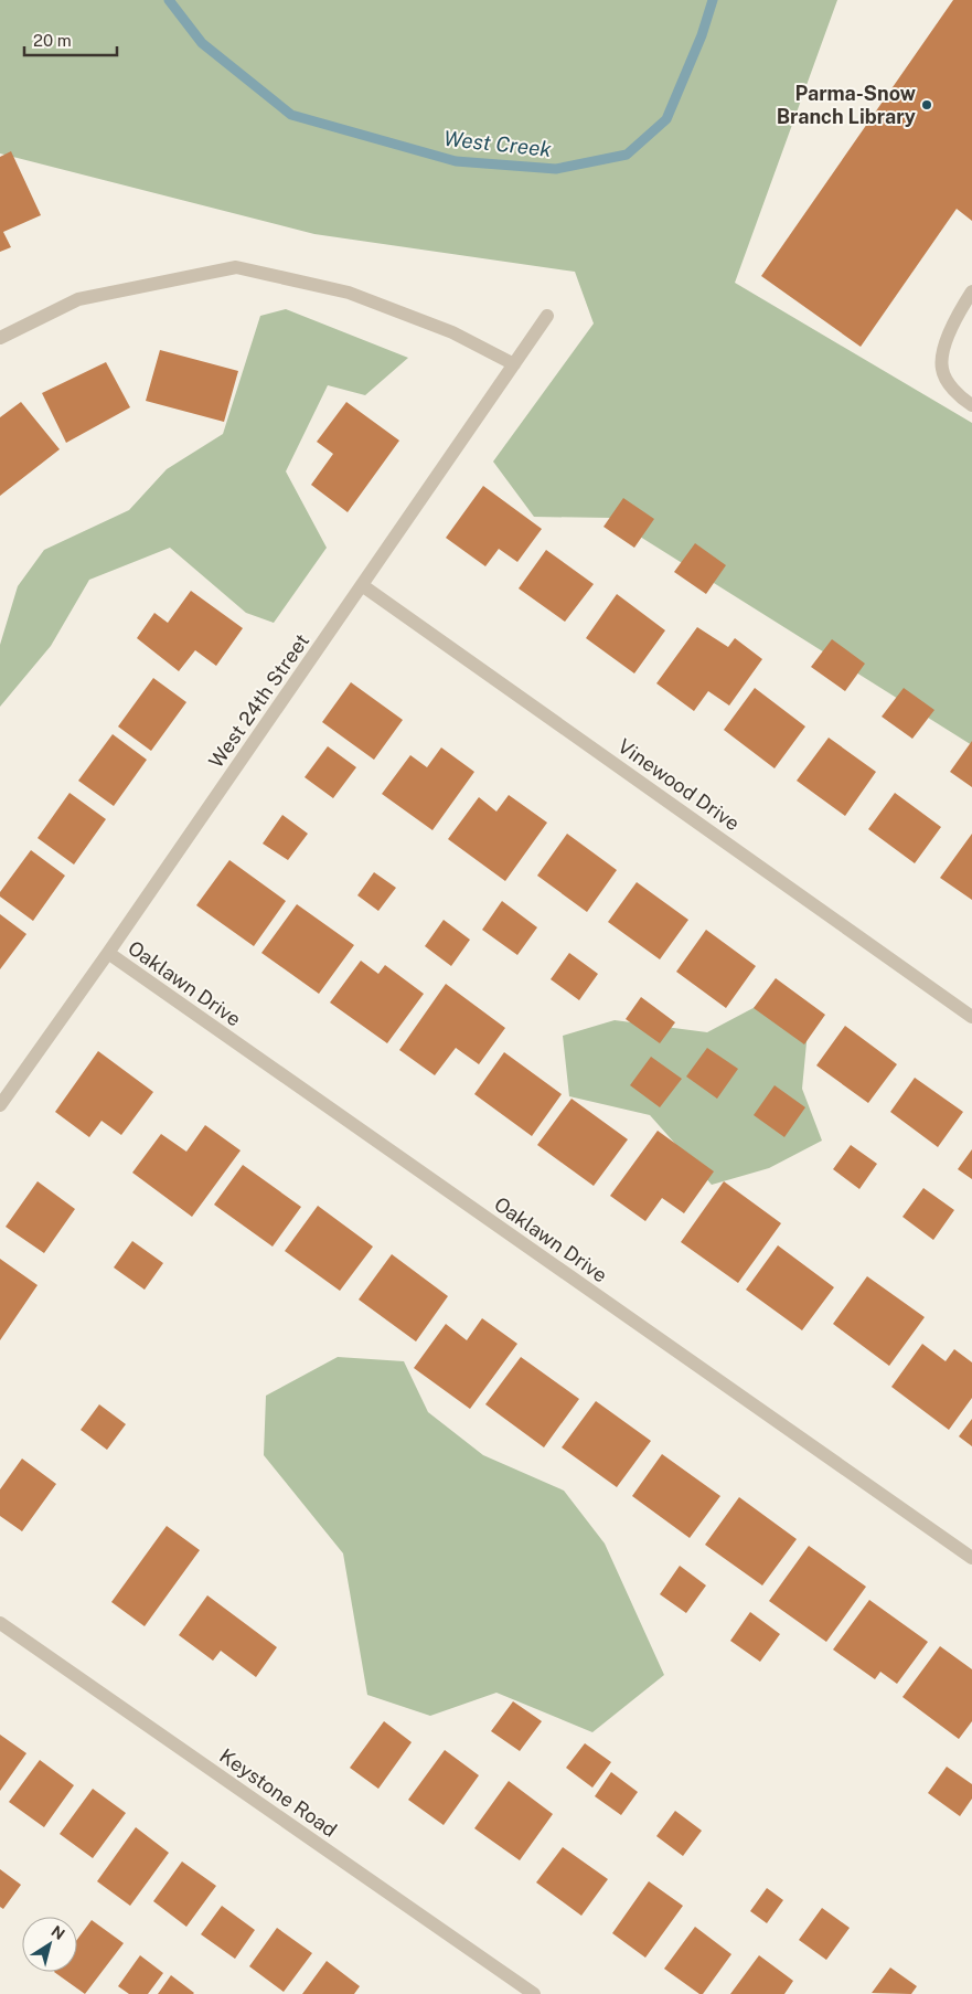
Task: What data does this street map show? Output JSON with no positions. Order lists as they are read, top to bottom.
{
  "streets": {
    "street": [
      "West 24th Street",
      "Vinewood Drive",
      "Oaklawn Drive",
      "Keystone Road"
    ]
  },
  "crossings": [
    ["West 24th Street", "Vinewood Drive"],
    ["West 24th Street", "Oaklawn Drive"]
  ],
  "water": ["West Creek"],
  "places": ["Parma-Snow Branch Library"],
  "scale_bar": "20 m",
  "north": "top right"
}
